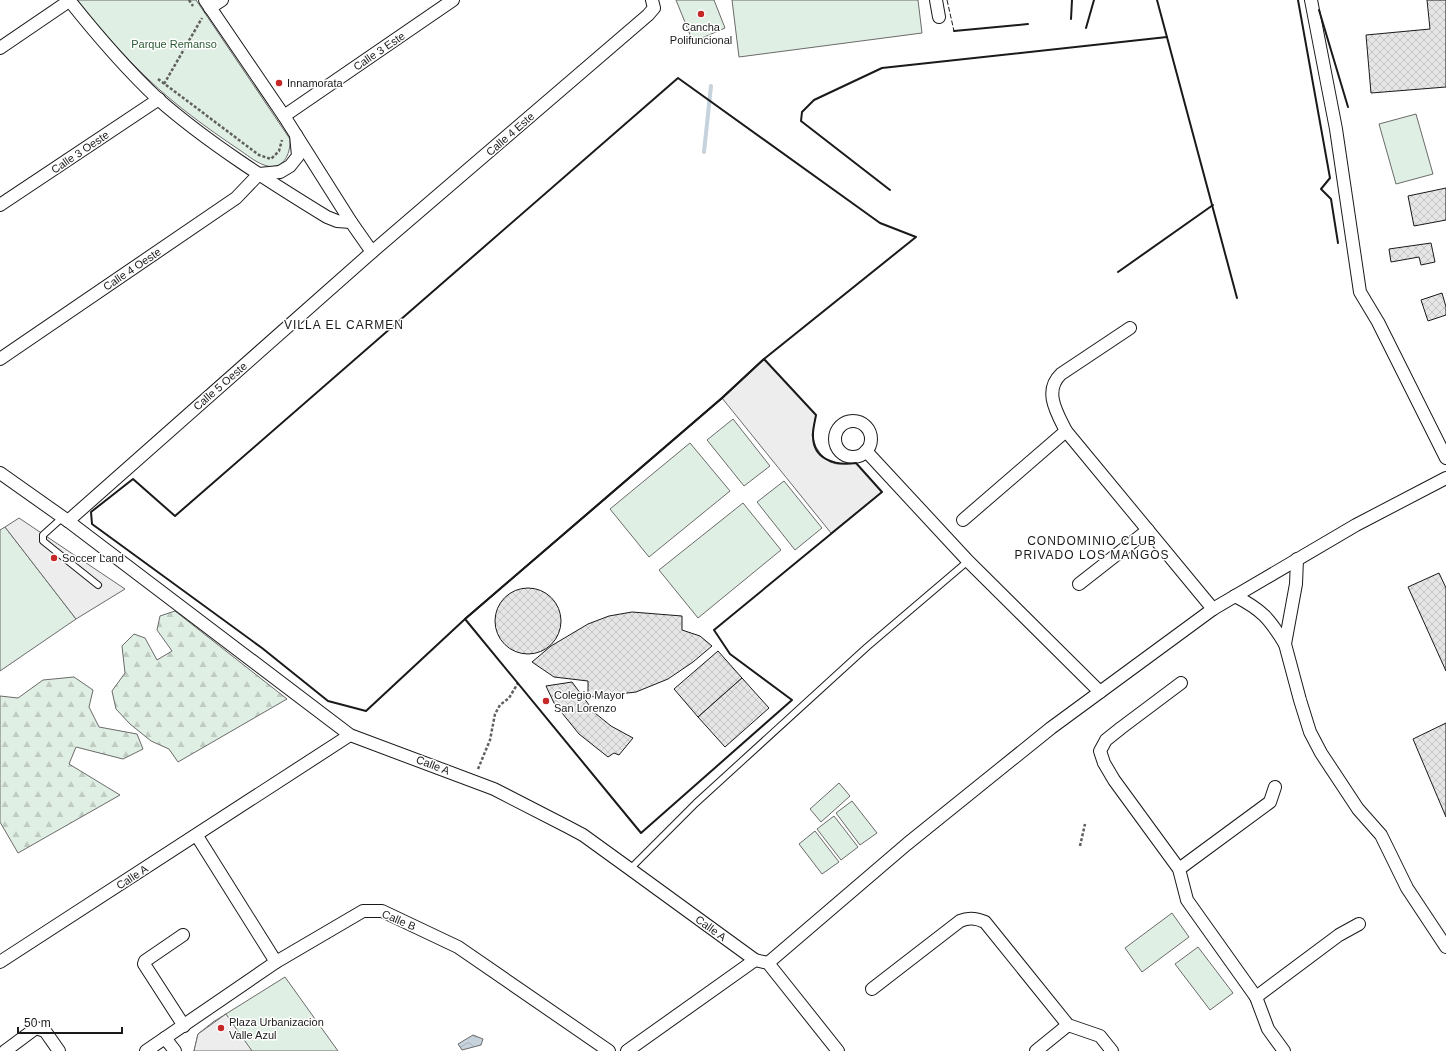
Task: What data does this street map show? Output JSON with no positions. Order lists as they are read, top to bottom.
{
  "streets": {
    "street": [
      "Calle 3 Este",
      "Calle 4 Este",
      "Calle 3 Oeste",
      "Calle 4 Oeste",
      "Calle 5 Oeste",
      "Calle A",
      "Calle B"
    ]
  },
  "crossings": [
    ["Calle 4 Este", "Calle 5 Oeste"]
  ],
  "districts": ["VILLA EL CARMEN", "CONDOMINIO CLUB PRIVADO LOS MANGOS"],
  "parks": ["Parque Remanso"],
  "places": [
    "Cancha Polifuncional",
    "Innamorata",
    "Soccer Land",
    "Colegio Mayor San Lorenzo",
    "Plaza Urbanizacion Valle Azul"
  ],
  "scale_bar": "50 m"
}
